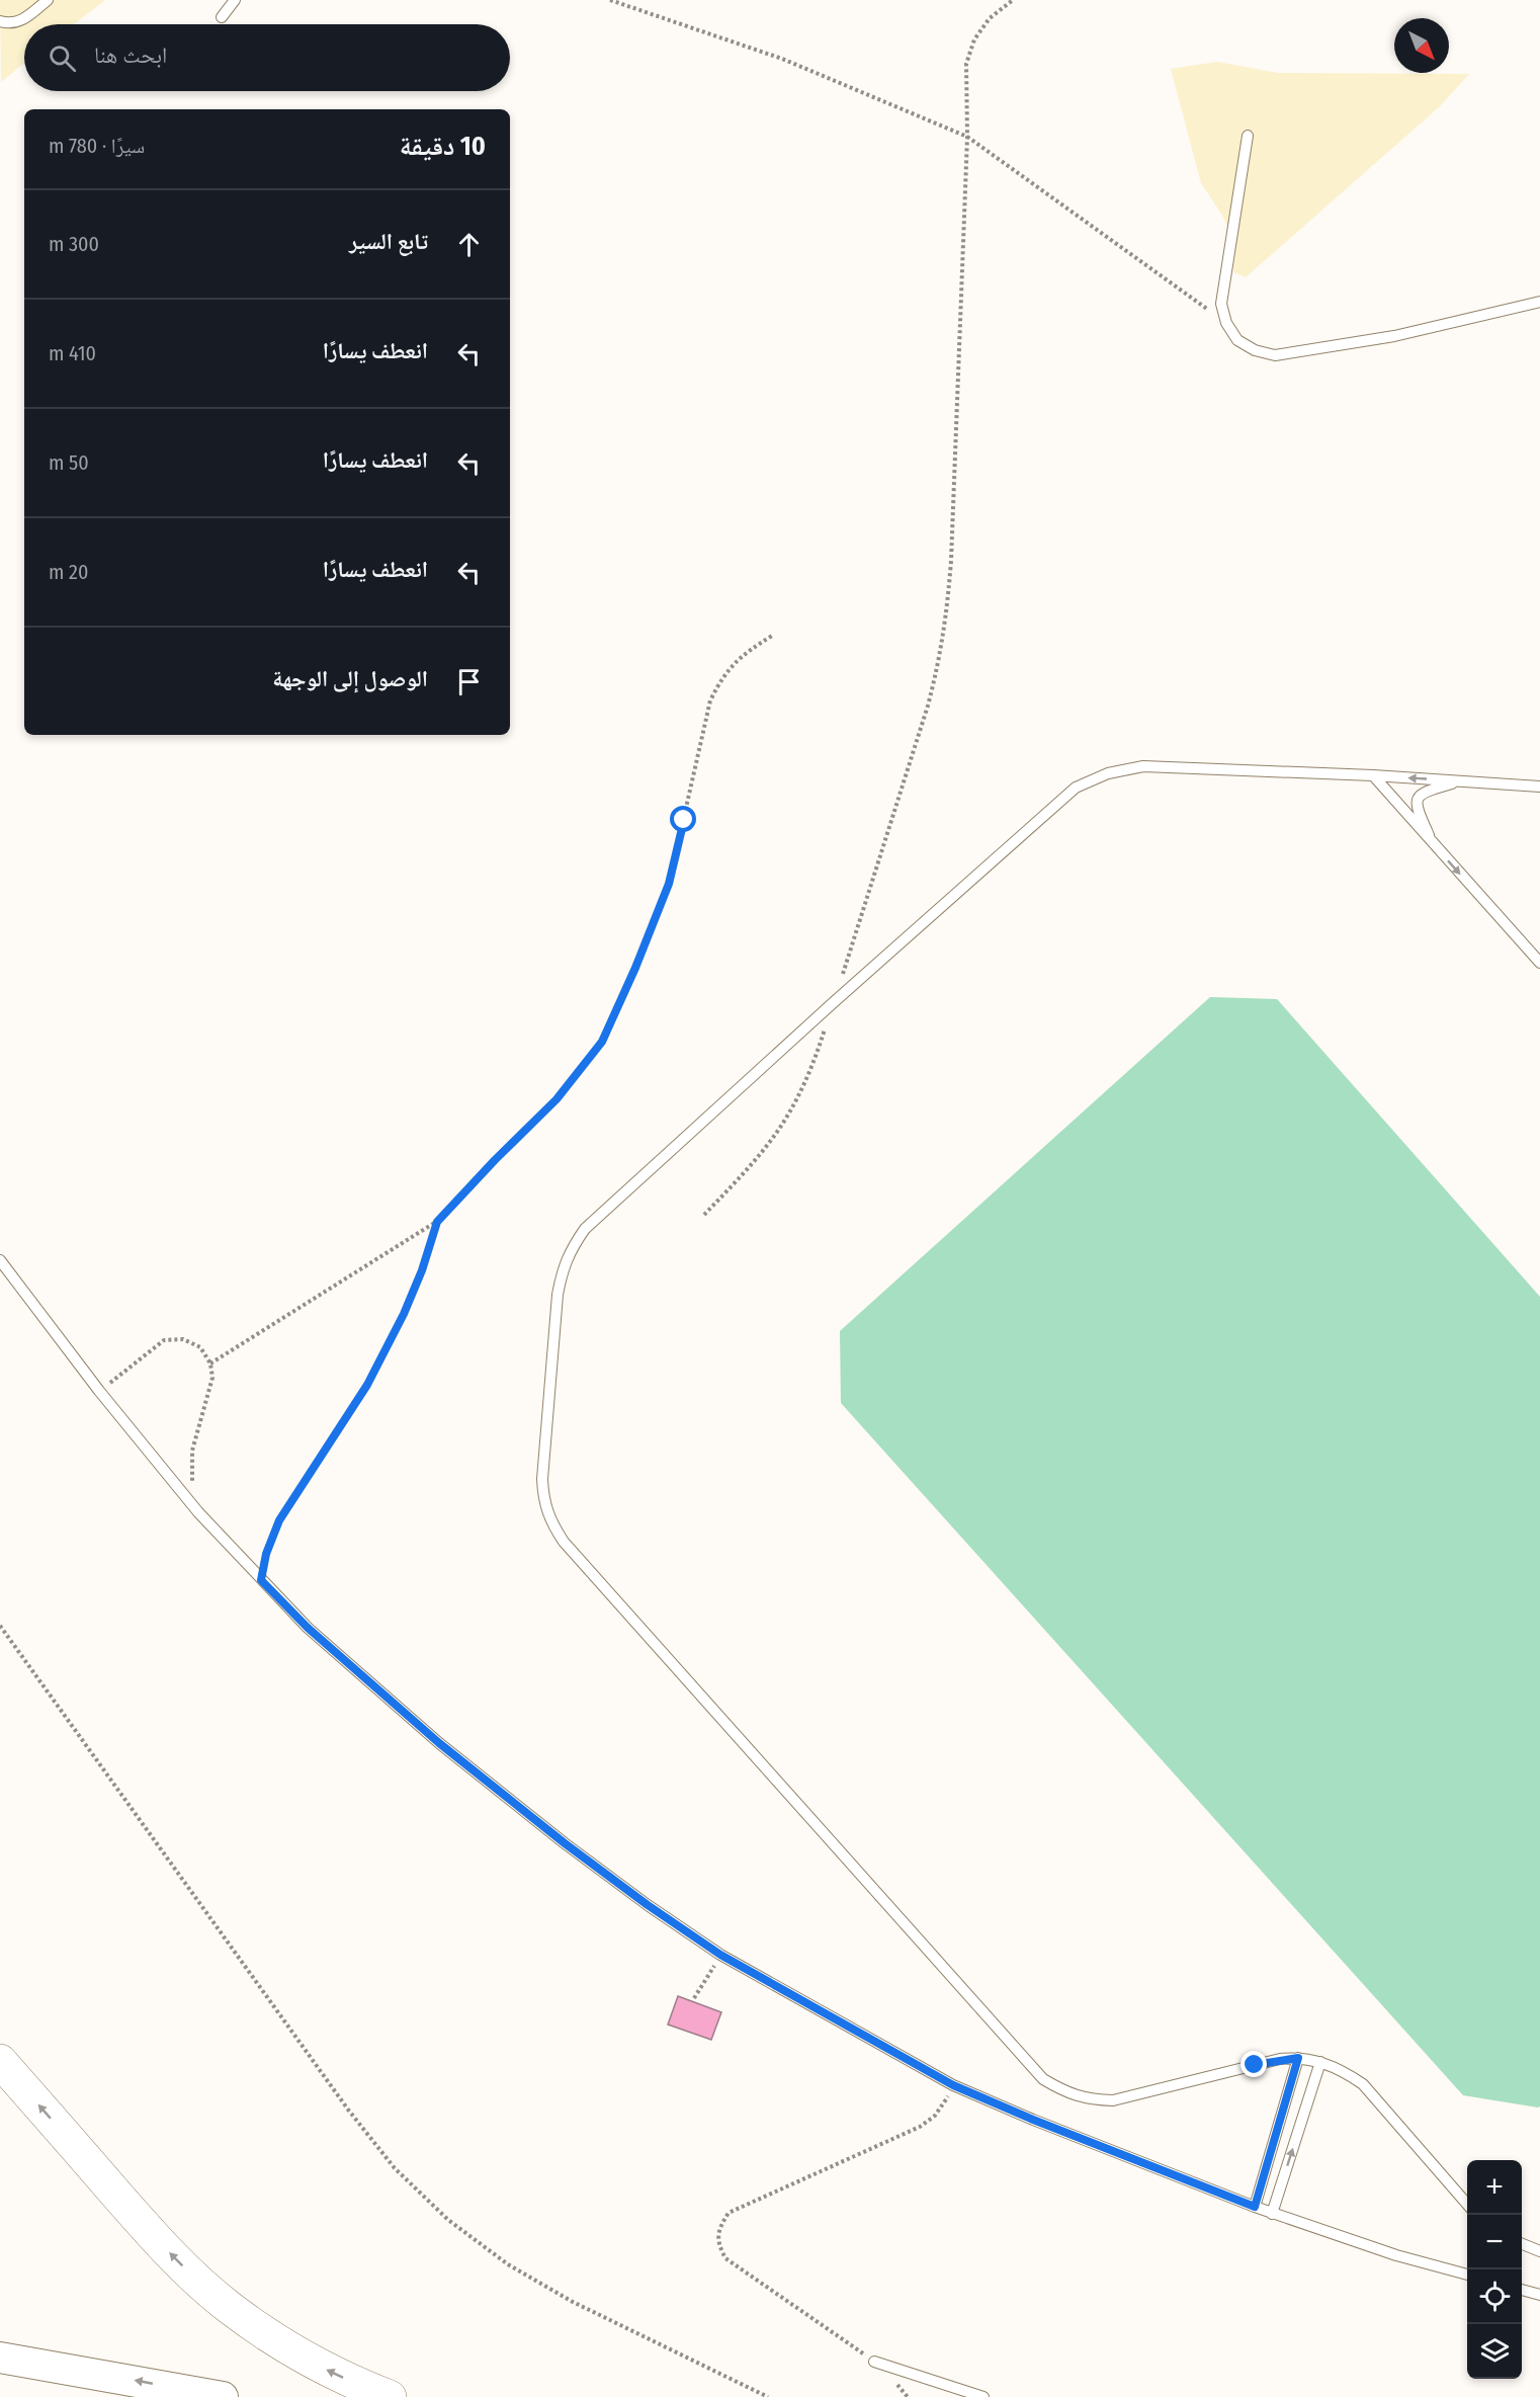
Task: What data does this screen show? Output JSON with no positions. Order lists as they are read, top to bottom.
{
  "north": "bottom right",
  "page": {
    "search": "ابحث هنا",
    "heading": ["10 دقيقة", "سيرًا · 780 m"],
    "list": [
      ["تابع السير", "300 m"],
      ["انعطف يسارًا", "410 m"],
      ["انعطف يسارًا", "50 m"],
      ["انعطف يسارًا", "20 m"],
      "الوصول إلى الوجهة"
    ],
    "map_buttons": ["+", "−"]
  }
}
